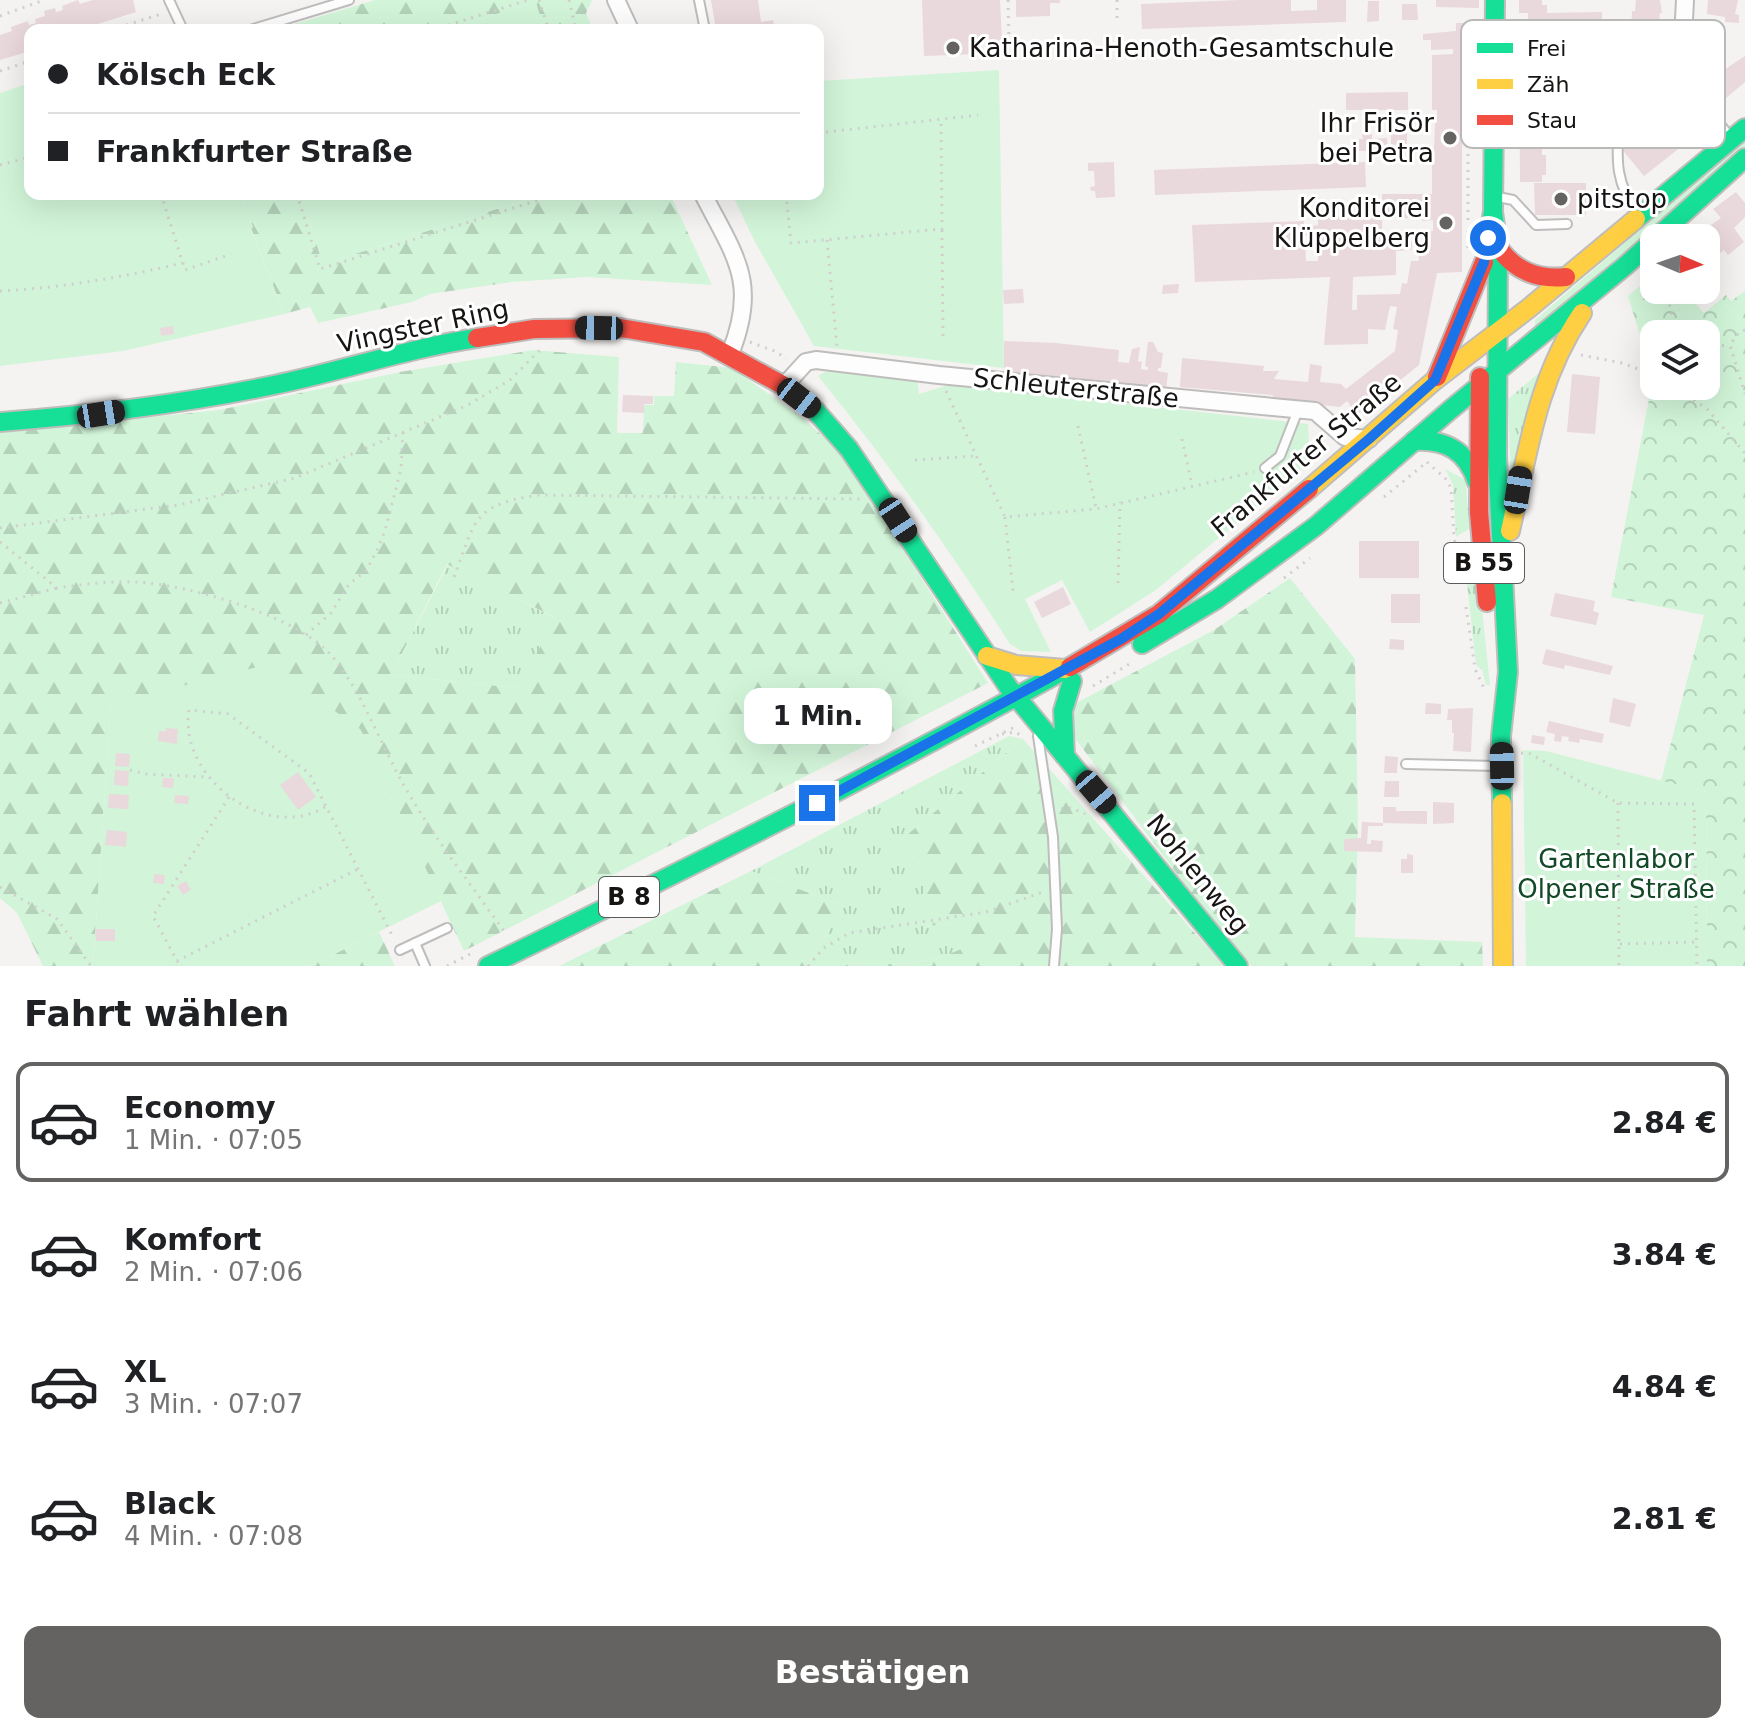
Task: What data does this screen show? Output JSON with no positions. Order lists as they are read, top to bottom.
{
  "streets": {
    "main road": [
      "Vingster Ring",
      "Frankfurter Straße",
      "B 55",
      "Nohlenweg",
      "B 8"
    ],
    "street": ["Schleuterstraße"]
  },
  "crossings": [
    ["Vingster Ring", "Schleuterstraße"],
    ["Vingster Ring", "Frankfurter Straße"],
    ["Vingster Ring", "Nohlenweg"],
    ["Schleuterstraße", "Frankfurter Straße"],
    ["Frankfurter Straße", "B 55"],
    ["Frankfurter Straße", "Nohlenweg"]
  ],
  "parks": ["Gartenlabor Olpener Straße"],
  "places": [
    "Katharina-Henoth-Gesamtschule",
    "Ihr Frisör bei Petra",
    "pitstop",
    "Konditorei Klüppelberg"
  ],
  "legend": ["Frei", "Zäh", "Stau"],
  "north": "right",
  "page": {
    "banner": ["Kölsch Eck", "Frankfurter Straße"],
    "bubble": "1 Min.",
    "heading": "Fahrt wählen",
    "list": [
      {
        "name": "Economy",
        "note": "1 Min. · 07:05",
        "value": "2.84 €"
      },
      {
        "name": "Komfort",
        "note": "2 Min. · 07:06",
        "value": "3.84 €"
      },
      {
        "name": "XL",
        "note": "3 Min. · 07:07",
        "value": "4.84 €"
      },
      {
        "name": "Black",
        "note": "4 Min. · 07:08",
        "value": "2.81 €"
      }
    ],
    "buttons": "Bestätigen"
  }
}
